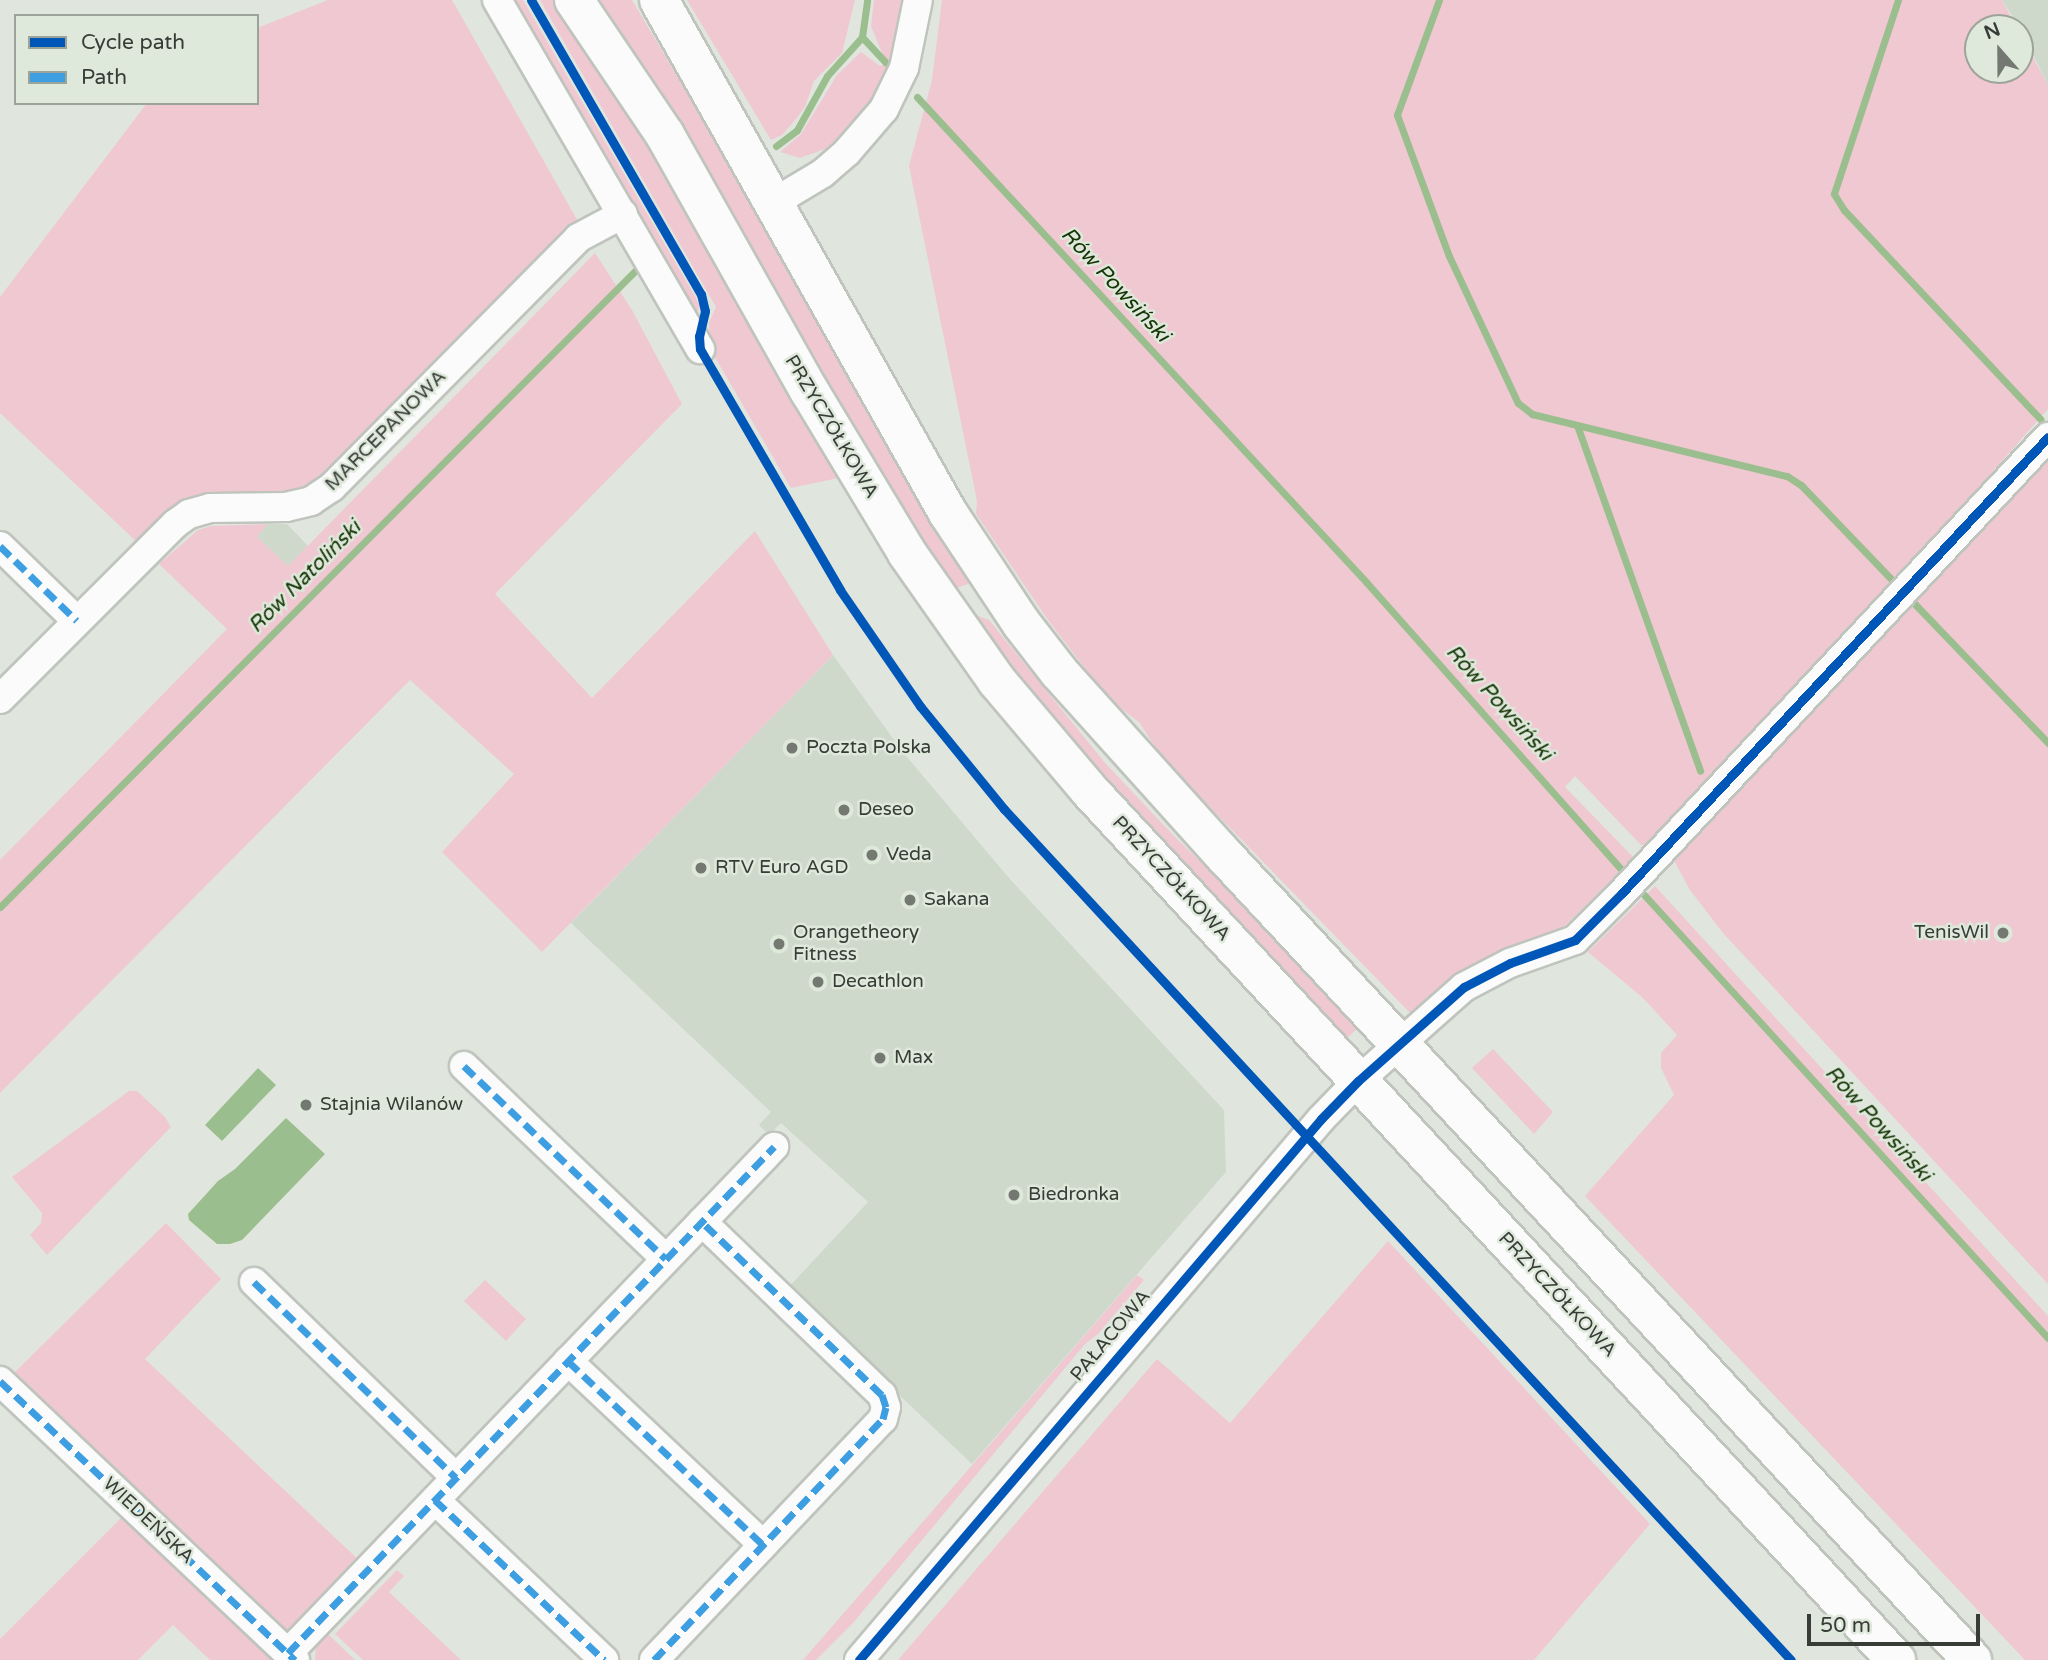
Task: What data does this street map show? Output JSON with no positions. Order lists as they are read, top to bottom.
{
  "streets": {
    "main road": ["PRZYCZÓŁKOWA"],
    "street": ["MARCEPANOWA", "PAŁACOWA", "WIEDEŃSKA"]
  },
  "crossings": [
    ["PRZYCZÓŁKOWA", "PAŁACOWA"]
  ],
  "water": ["Rów Powsiński", "Rów Natoliński"],
  "places": [
    "Poczta Polska",
    "Deseo",
    "Veda",
    "RTV Euro AGD",
    "Sakana",
    "TenisWil",
    "Orangetheory Fitness",
    "Decathlon",
    "Max",
    "Stajnia Wilanów",
    "Biedronka"
  ],
  "legend": ["Cycle path", "Path"],
  "scale_bar": "50 m",
  "north": "top"
}
